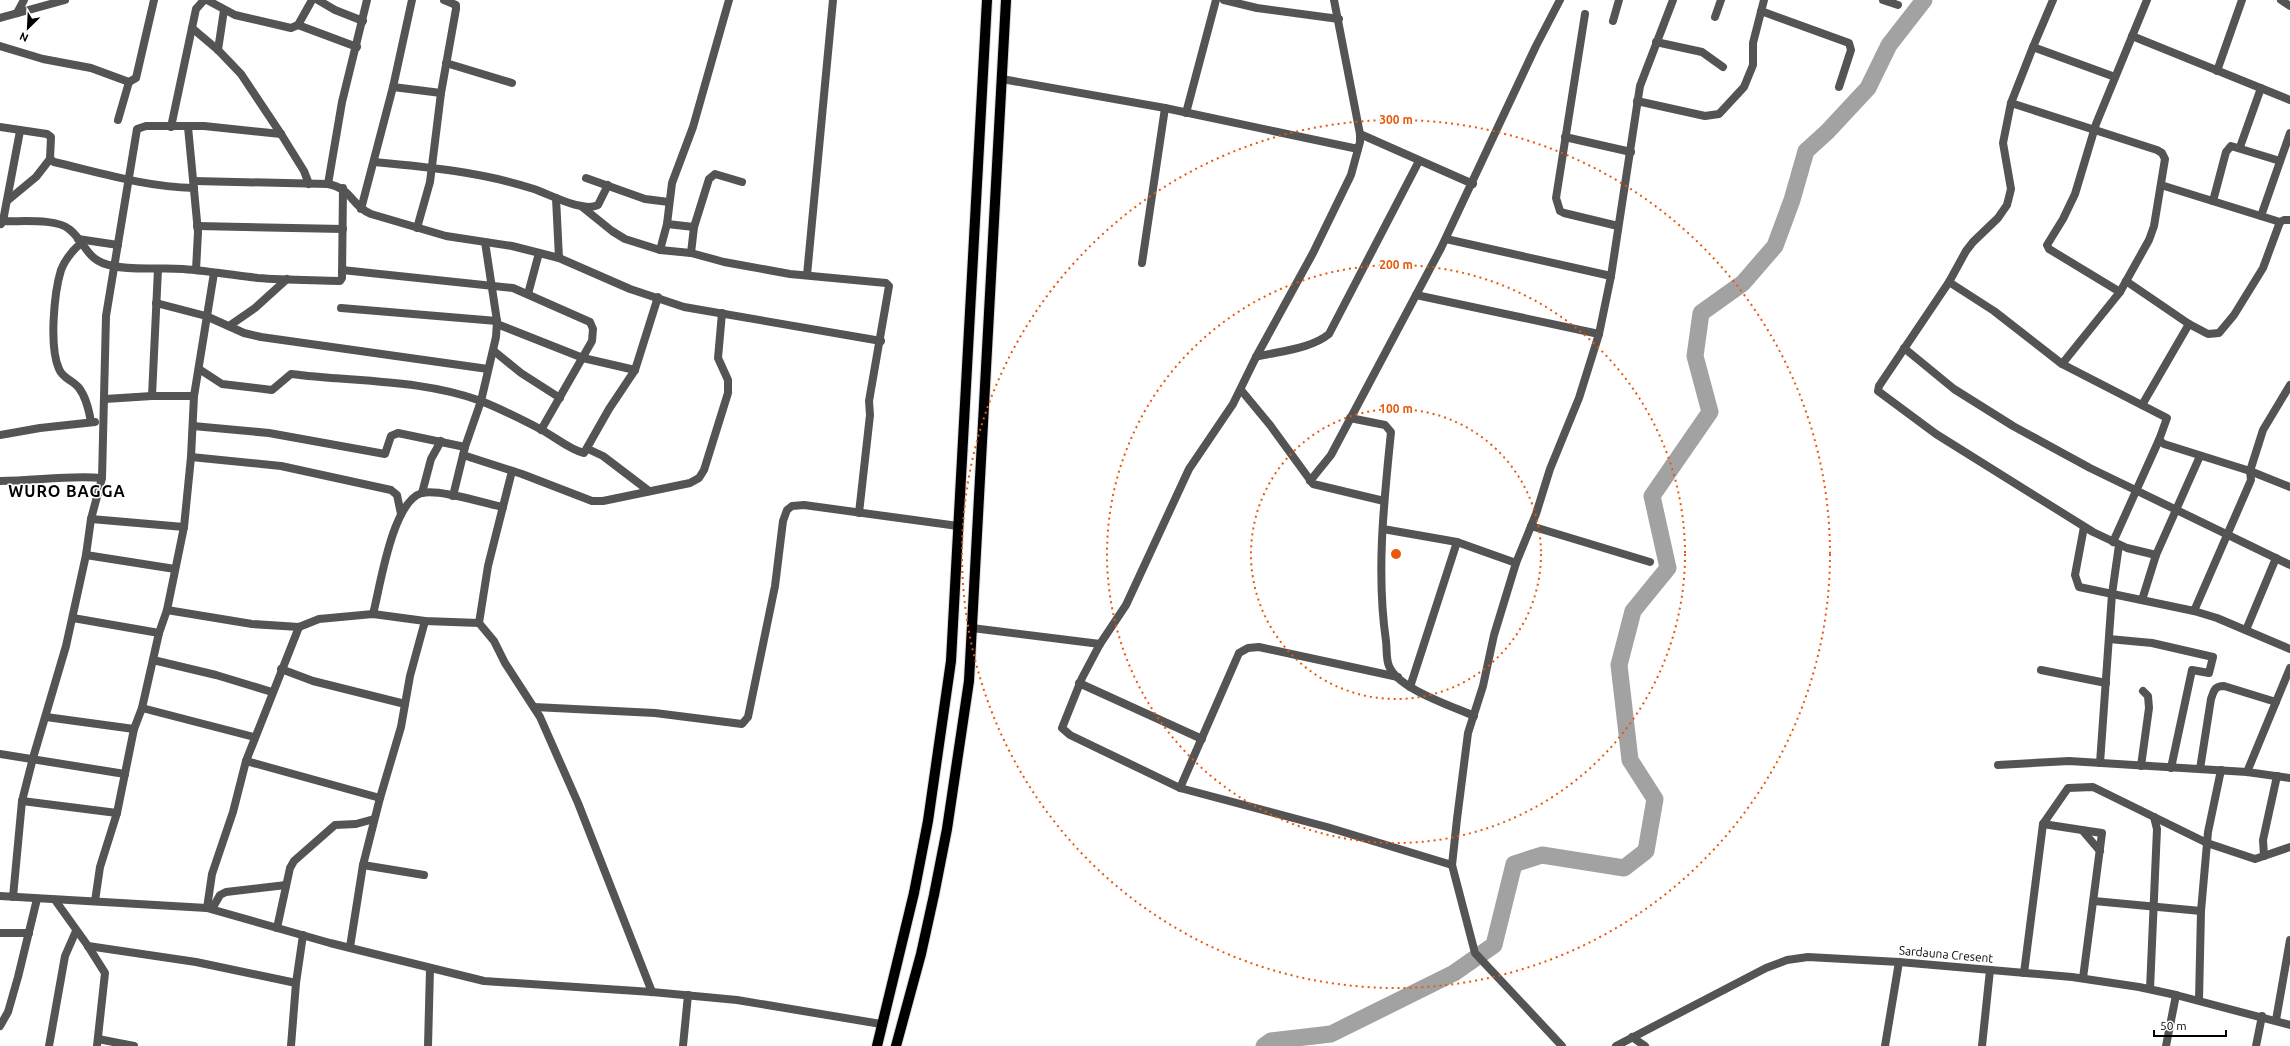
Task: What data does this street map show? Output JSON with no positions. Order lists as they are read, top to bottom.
{
  "streets": {
    "street": ["Sardauna Cresent"]
  },
  "districts": ["WURO BAGGA"],
  "scale_bar": "50 m",
  "north": "bottom left",
  "rings": ["300 m", "200 m", "100 m"]
}
